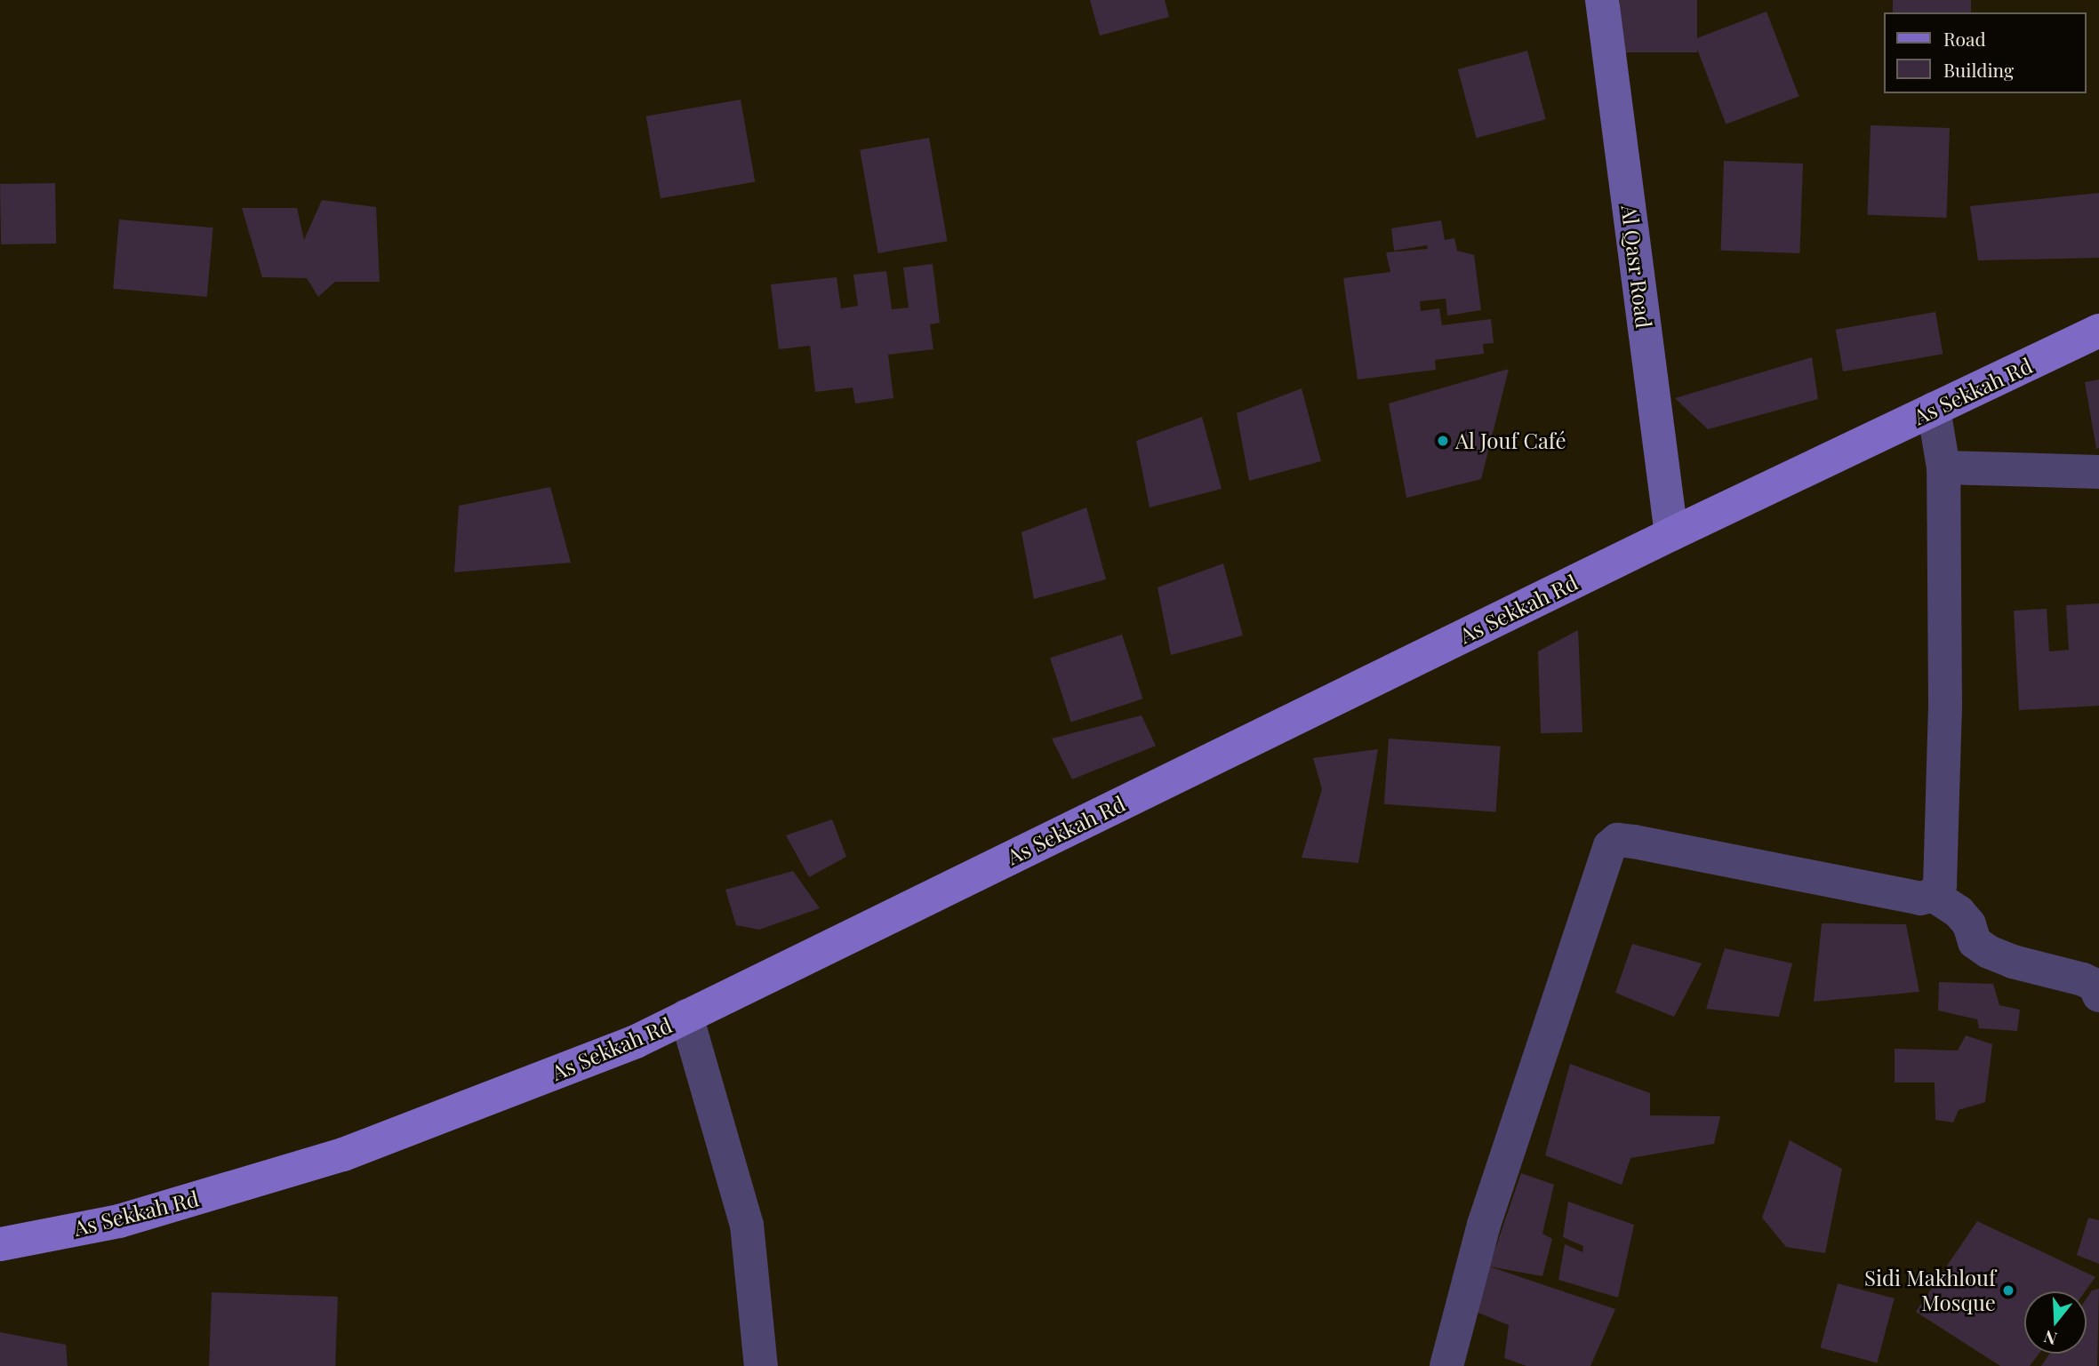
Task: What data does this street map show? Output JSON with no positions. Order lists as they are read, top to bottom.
{
  "streets": {
    "main road": ["As Sekkah Rd"],
    "street": ["Al Qasr Road"]
  },
  "crossings": [
    ["Al Qasr Road", "As Sekkah Rd"]
  ],
  "places": ["Al Jouf Café", "Sidi Makhlouf Mosque"],
  "legend": ["Road", "Building"],
  "north": "bottom"
}
